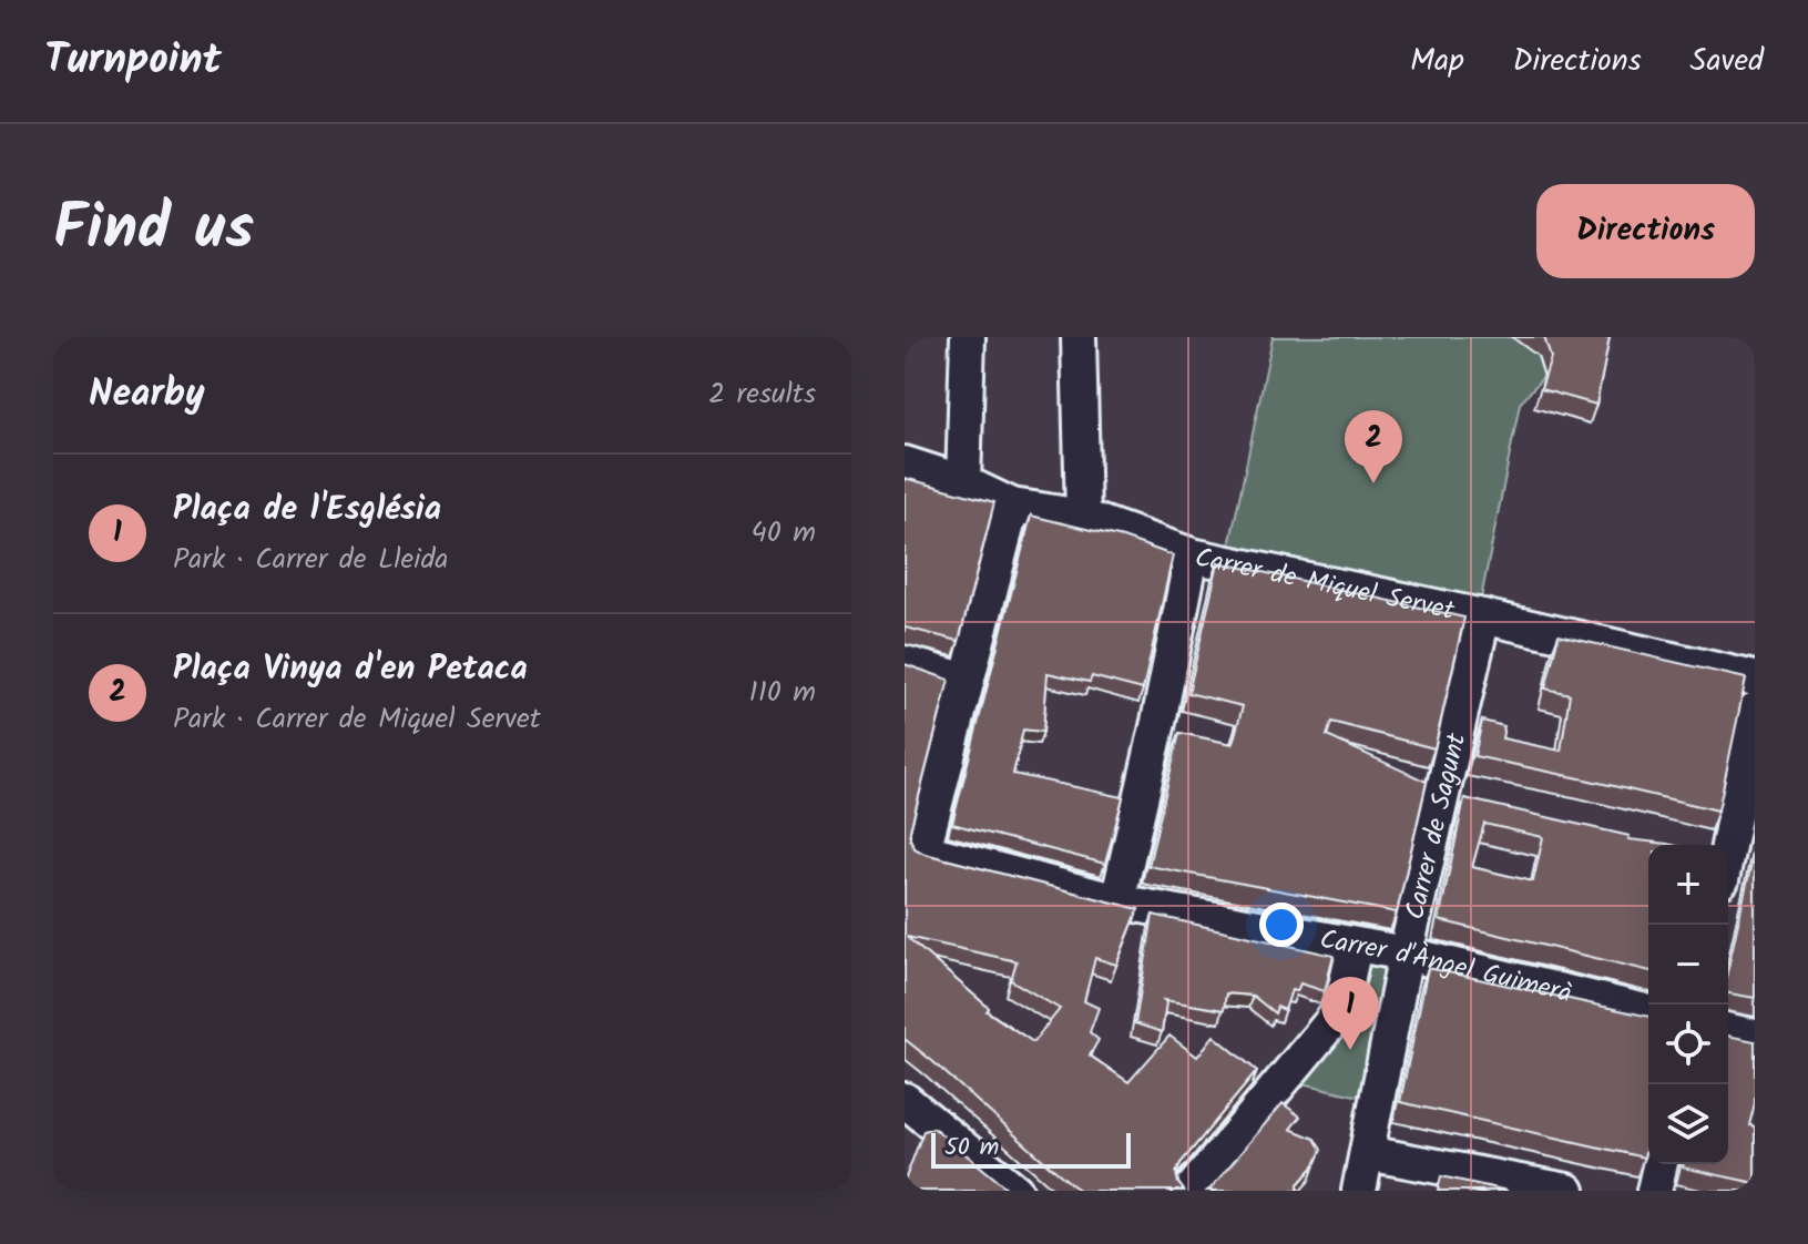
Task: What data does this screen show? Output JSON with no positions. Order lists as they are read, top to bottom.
{
  "streets": {
    "street": ["Carrer de Miquel Servet", "Carrer de Sagunt", "Carrer d'Àngel Guimerà"]
  },
  "crossings": [
    ["Carrer de Miquel Servet", "Carrer de Sagunt"],
    ["Carrer de Sagunt", "Carrer d'Àngel Guimerà"]
  ],
  "scale_bar": "50 m",
  "page": {
    "header": "Turnpoint",
    "nav": ["Map", "Directions", "Saved"],
    "title": "Find us",
    "buttons": "Directions",
    "heading": ["Nearby", "2 results"],
    "pins": ["2", "1"],
    "list": [
      {
        "mark": "1",
        "name": "Plaça de l'Església",
        "note": "Park · Carrer de Lleida",
        "value": "40 m"
      },
      {
        "mark": "2",
        "name": "Plaça Vinya d'en Petaca",
        "note": "Park · Carrer de Miquel Servet",
        "value": "110 m"
      }
    ],
    "map_buttons": ["+", "−"],
    "scale": "50 m"
  }
}
